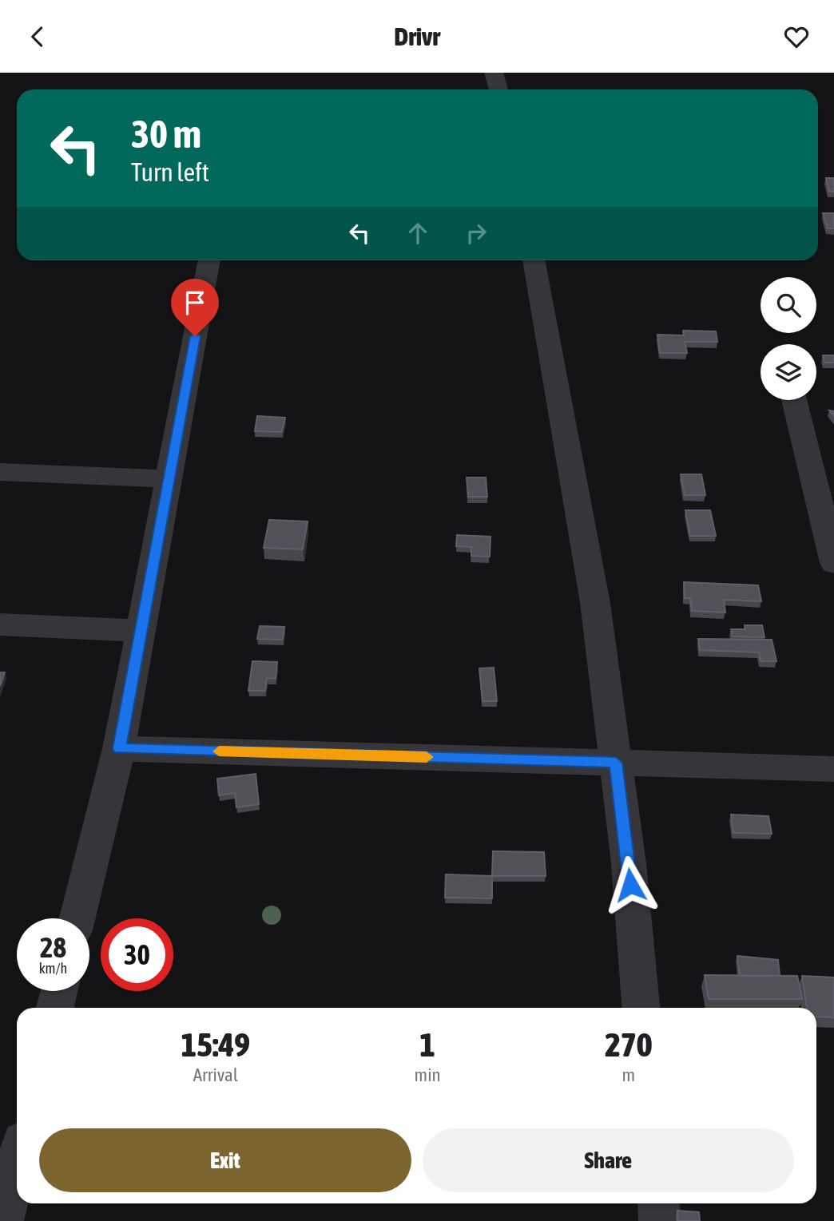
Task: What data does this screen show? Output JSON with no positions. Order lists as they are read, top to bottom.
{
  "page": {
    "header": "Drivr",
    "turn": ["30 m", "Turn left"],
    "speed": "28 km/h",
    "limit": "30",
    "eta": [
      "15:49",
      "Arrival",
      "1",
      "min",
      "270",
      "m"
    ],
    "buttons": ["Exit", "Share"]
  }
}
